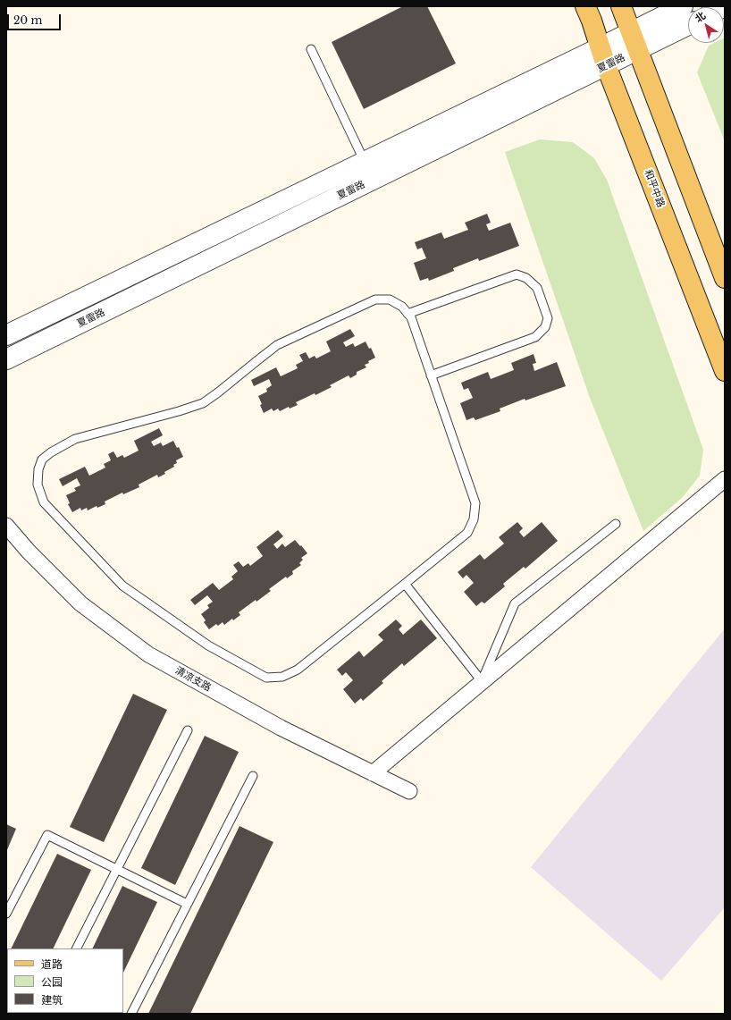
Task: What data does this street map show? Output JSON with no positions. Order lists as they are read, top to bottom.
{
  "streets": {
    "main road": ["和平中路"],
    "street": ["夏雷路", "清凉支路"]
  },
  "crossings": [
    ["夏雷路", "和平中路"]
  ],
  "legend": ["道路", "公园", "建筑"],
  "scale_bar": "20 m",
  "north": "top left"
}
